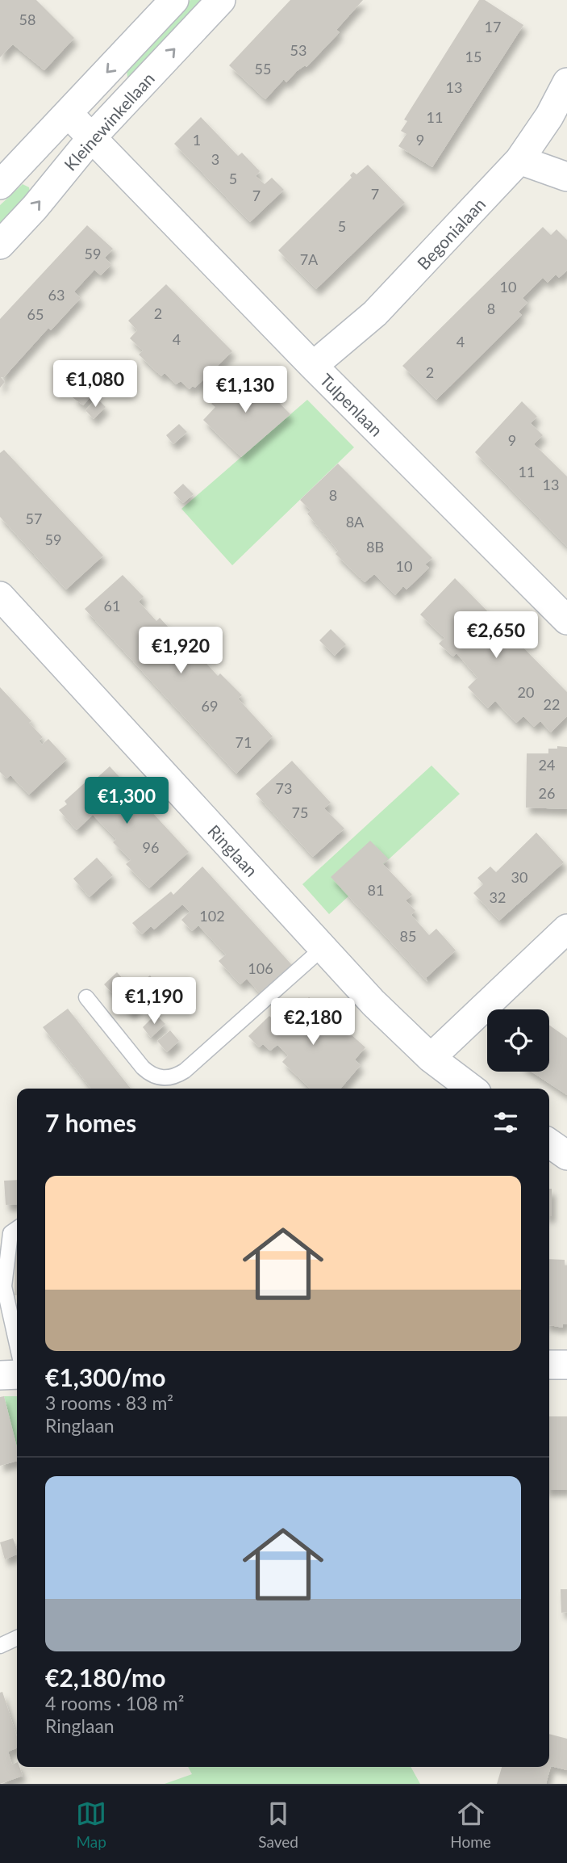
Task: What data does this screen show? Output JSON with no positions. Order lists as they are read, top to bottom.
{
  "streets": {
    "street": [
      "Kleinewinkellaan",
      "Begonialaan",
      "Tulpenlaan",
      "Ringlaan"
    ]
  },
  "crossings": [
    ["Kleinewinkellaan", "Tulpenlaan"],
    ["Begonialaan", "Tulpenlaan"]
  ],
  "house_numbers": [
    "58",
    "17",
    "53",
    "15",
    "55",
    "13",
    "11",
    "1",
    "9",
    "3",
    "5",
    "7",
    "7",
    "5",
    "59",
    "7A",
    "10",
    "63",
    "8",
    "2",
    "65",
    "4",
    "4",
    "2",
    "9",
    "11",
    "13",
    "8",
    "57",
    "8A",
    "59",
    "8B",
    "10",
    "61",
    "20",
    "22",
    "69",
    "71",
    "24",
    "73",
    "26",
    "75",
    "96",
    "30",
    "81",
    "32",
    "102",
    "85",
    "106"
  ],
  "page": {
    "price": [
      "€1,080",
      "€1,130",
      "€2,650",
      "€1,920",
      "€1,300",
      "€1,190",
      "€2,180"
    ],
    "heading": "7 homes",
    "list": [
      {
        "name": "€1,300/mo",
        "note": "3 rooms · 83 m² · Ringlaan"
      },
      {
        "name": "€2,180/mo",
        "note": "4 rooms · 108 m² · Ringlaan"
      }
    ],
    "tabs": ["Map", "Saved", "Home"]
  }
}
